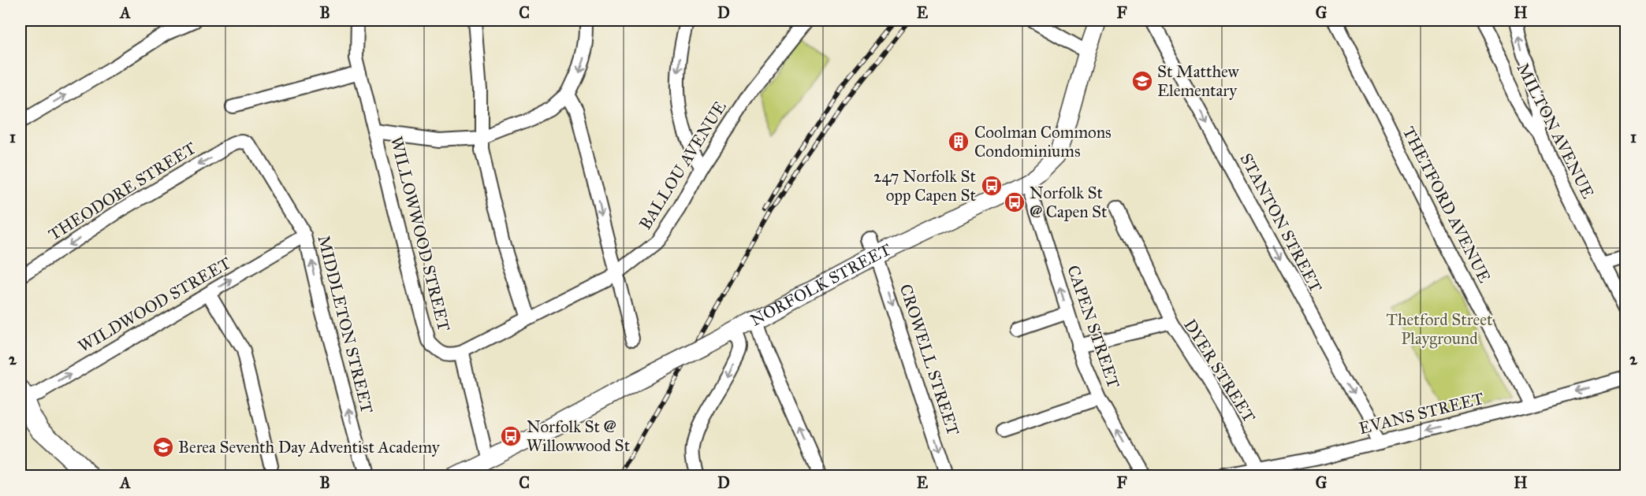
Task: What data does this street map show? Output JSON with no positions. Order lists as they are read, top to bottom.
{
  "streets": {
    "main road": ["NORFOLK STREET"],
    "street": [
      "MILTON AVENUE",
      "BALLOU AVENUE",
      "THEODORE STREET",
      "THETFORD AVENUE",
      "STANTON STREET",
      "WILLOWWOOD STREET",
      "WILDWOOD STREET",
      "MIDDLETON STREET",
      "CAPEN STREET",
      "CROWELL STREET",
      "DYER STREET",
      "EVANS STREET"
    ]
  },
  "crossings": [
    ["BALLOU AVENUE", "WILLOWWOOD STREET"],
    ["THEODORE STREET", "MIDDLETON STREET"],
    ["THETFORD AVENUE", "EVANS STREET"],
    ["STANTON STREET", "EVANS STREET"],
    ["NORFOLK STREET", "CAPEN STREET"],
    ["NORFOLK STREET", "CROWELL STREET"],
    ["WILDWOOD STREET", "MIDDLETON STREET"],
    ["CAPEN STREET", "DYER STREET"],
    ["DYER STREET", "EVANS STREET"]
  ],
  "one_way": [
    "THEODORE STREET",
    "STANTON STREET",
    "WILDWOOD STREET",
    "CROWELL STREET",
    "EVANS STREET"
  ],
  "parks": ["Thetford Street Playground"],
  "places": {
    "school or university": ["St Matthew Elementary", "Berea Seventh Day Adventist Academy"],
    "building": ["Coolman Commons Condominiums"],
    "bus stop": ["247 Norfolk St opp Capen St", "Norfolk St @ Capen St", "Norfolk St @ Willowwood St"]
  },
  "grid": {
    "columns": [
      "A",
      "B",
      "C",
      "D",
      "E",
      "F",
      "G",
      "H"
    ],
    "rows": ["1", "2"]
  }
}
